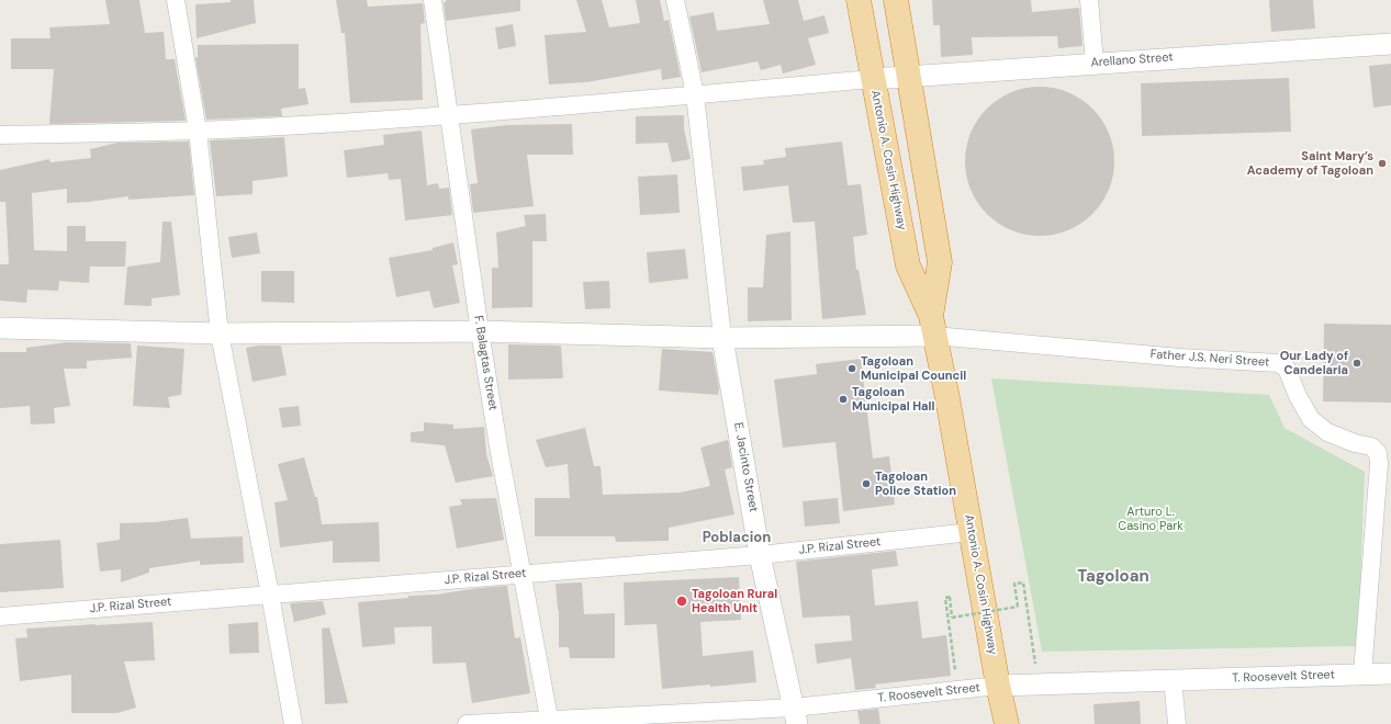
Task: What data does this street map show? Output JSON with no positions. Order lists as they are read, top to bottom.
{
  "streets": {
    "highway": ["Antonio A. Cosin Highway"],
    "street": [
      "Arellano Street",
      "Father J.S. Neri Street",
      "F. Balagtas Street",
      "E. Jacinto Street",
      "J.P. Rizal Street",
      "T. Roosevelt Street"
    ]
  },
  "crossings": [
    ["Arellano Street", "Antonio A. Cosin Highway"],
    ["Antonio A. Cosin Highway", "Father J.S. Neri Street"],
    ["Antonio A. Cosin Highway", "J.P. Rizal Street"],
    ["Antonio A. Cosin Highway", "T. Roosevelt Street"],
    ["Father J.S. Neri Street", "T. Roosevelt Street"],
    ["F. Balagtas Street", "J.P. Rizal Street"],
    ["F. Balagtas Street", "T. Roosevelt Street"],
    ["E. Jacinto Street", "J.P. Rizal Street"],
    ["E. Jacinto Street", "T. Roosevelt Street"]
  ],
  "districts": ["Poblacion", "Tagoloan"],
  "parks": ["Arturo L. Casino Park"],
  "places": [
    "Saint Mary’s Academy of Tagoloan",
    "Our Lady of Candelaria",
    "Tagoloan Municipal Council",
    "Tagoloan Municipal Hall",
    "Tagoloan Police Station",
    "Tagoloan Rural Health Unit"
  ]
}
